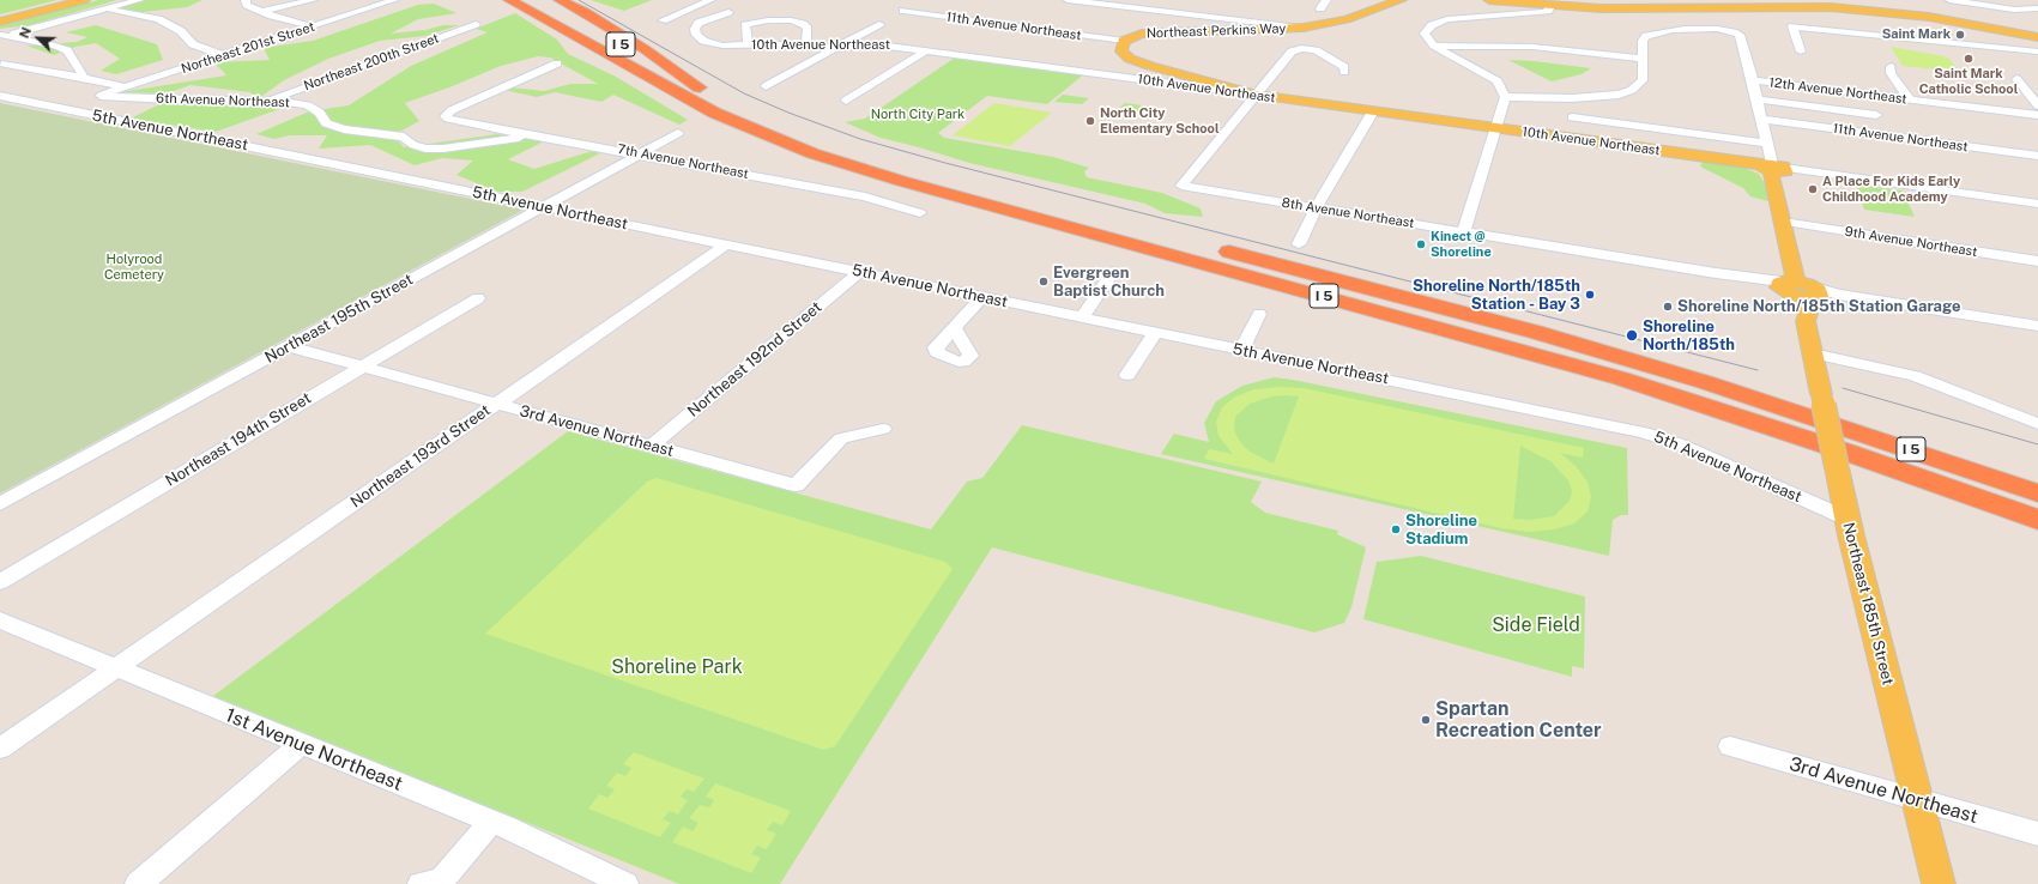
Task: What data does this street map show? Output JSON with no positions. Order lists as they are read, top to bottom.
{
  "streets": {
    "highway": ["I 5"],
    "main road": ["Northeast Perkins Way", "10th Avenue Northeast", "Northeast 185th Street"],
    "street": [
      "11th Avenue Northeast",
      "Northeast 201st Street",
      "Northeast 200th Street",
      "12th Avenue Northeast",
      "6th Avenue Northeast",
      "5th Avenue Northeast",
      "7th Avenue Northeast",
      "8th Avenue Northeast",
      "9th Avenue Northeast",
      "Northeast 195th Street",
      "Northeast 192nd Street",
      "3rd Avenue Northeast",
      "Northeast 194th Street",
      "Northeast 193rd Street",
      "1st Avenue Northeast"
    ]
  },
  "crossings": [
    ["11th Avenue Northeast", "Northeast Perkins Way"],
    ["11th Avenue Northeast", "Northeast 185th Street"],
    ["Northeast Perkins Way", "10th Avenue Northeast"],
    ["Northeast Perkins Way", "8th Avenue Northeast"],
    ["10th Avenue Northeast", "8th Avenue Northeast"],
    ["10th Avenue Northeast", "Northeast 185th Street"],
    ["Northeast 201st Street", "6th Avenue Northeast"],
    ["Northeast 200th Street", "6th Avenue Northeast"],
    ["12th Avenue Northeast", "Northeast 185th Street"],
    ["6th Avenue Northeast", "7th Avenue Northeast"],
    ["5th Avenue Northeast", "Northeast 195th Street"],
    ["5th Avenue Northeast", "Northeast 192nd Street"],
    ["5th Avenue Northeast", "Northeast 193rd Street"],
    ["5th Avenue Northeast", "Northeast 185th Street"],
    ["7th Avenue Northeast", "Northeast 195th Street"],
    ["8th Avenue Northeast", "Northeast 185th Street"],
    ["9th Avenue Northeast", "Northeast 185th Street"],
    ["Northeast 195th Street", "3rd Avenue Northeast"],
    ["Northeast 192nd Street", "3rd Avenue Northeast"],
    ["3rd Avenue Northeast", "Northeast 194th Street"],
    ["3rd Avenue Northeast", "Northeast 193rd Street"],
    ["3rd Avenue Northeast", "Northeast 185th Street"],
    ["Northeast 193rd Street", "1st Avenue Northeast"]
  ],
  "parks": [
    "North City Park",
    "Holyrood Cemetery",
    "Side Field",
    "Shoreline Park"
  ],
  "places": [
    "Saint Mark",
    "Saint Mark Catholic School",
    "North City Elementary School",
    "A Place For Kids Early Childhood Academy",
    "Kinect @ Shoreline",
    "Evergreen Baptist Church",
    "Shoreline North/185th Station - Bay 3",
    "Shoreline North/185th Station Garage",
    "Shoreline North/185th",
    "Shoreline Stadium",
    "Spartan Recreation Center"
  ],
  "north": "top left"
}
